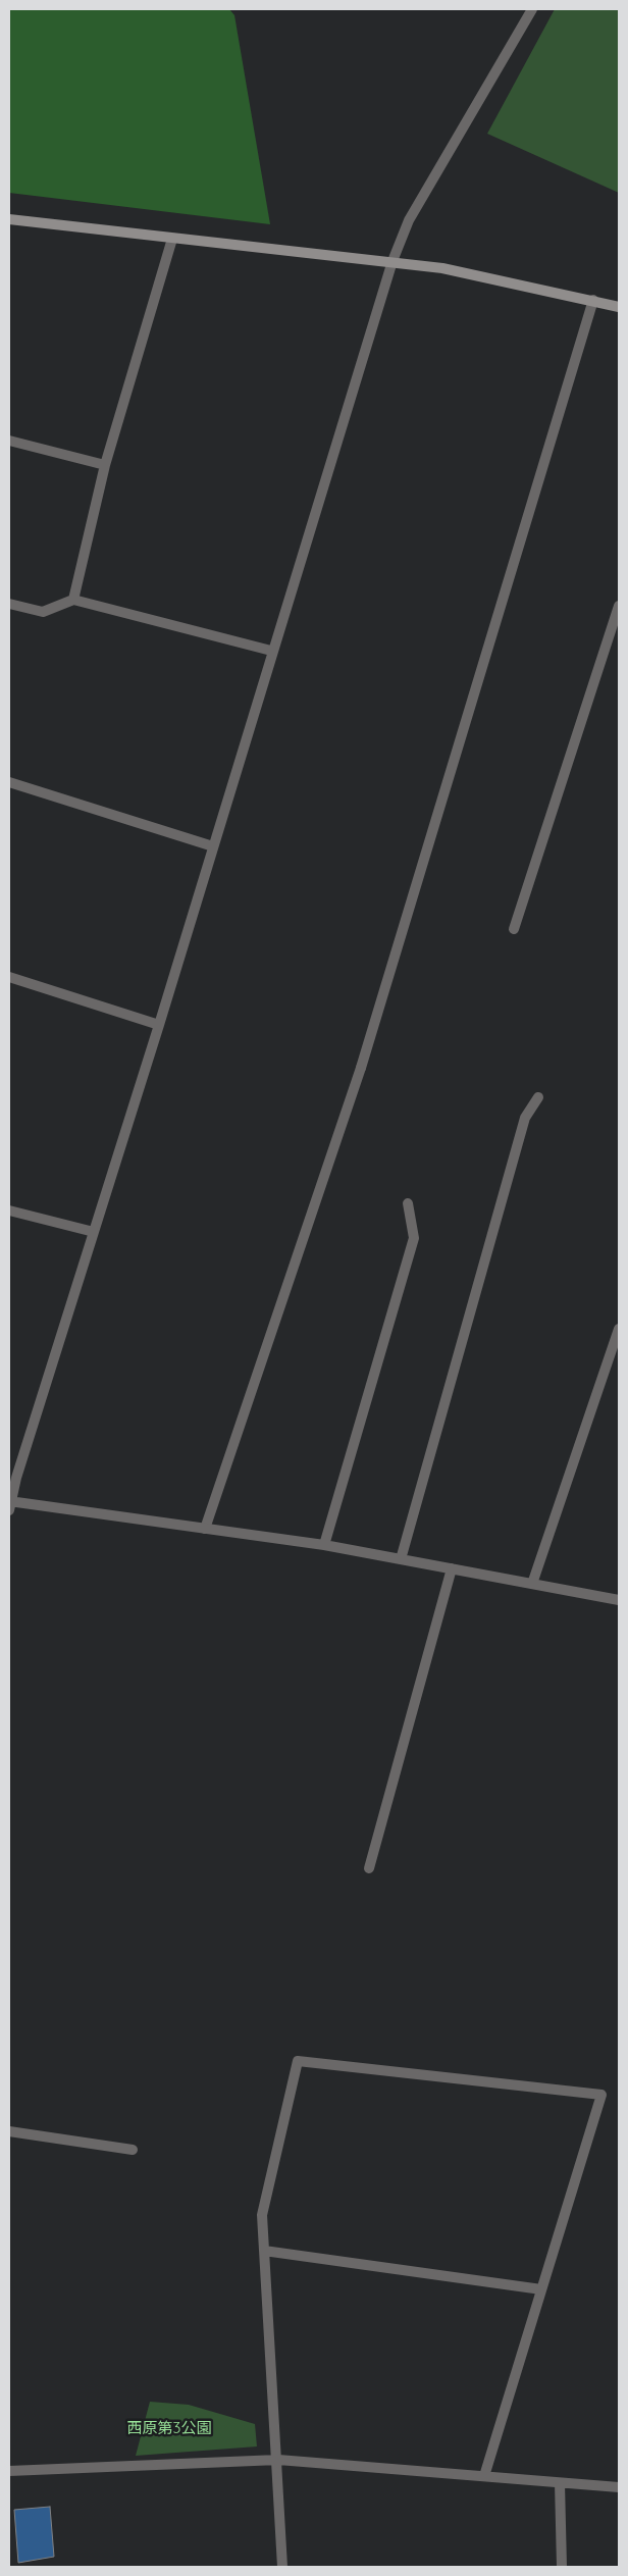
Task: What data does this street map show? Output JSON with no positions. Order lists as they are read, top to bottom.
{
  "parks": ["西原第3公園"]
}
